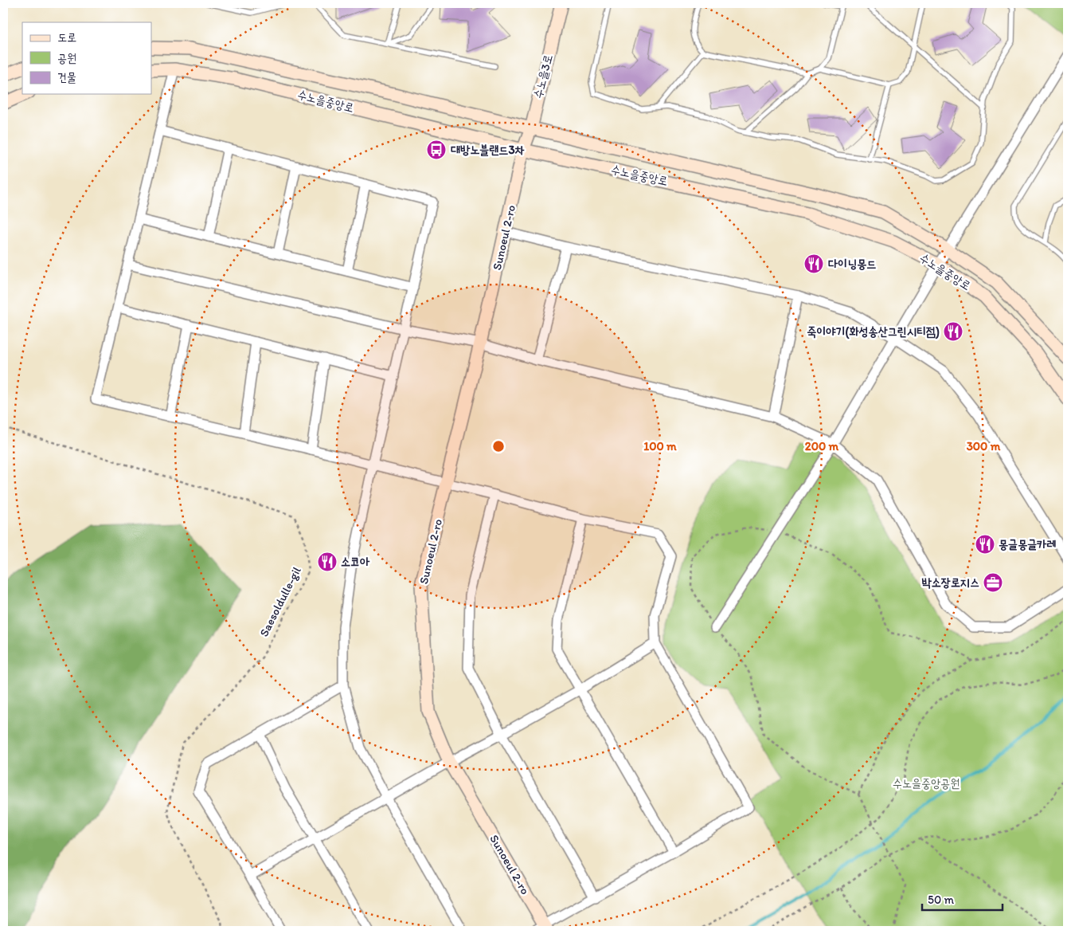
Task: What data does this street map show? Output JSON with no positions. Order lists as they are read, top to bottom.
{
  "streets": {
    "main road": ["수노을3로", "수노을중앙로", "Sunoeul 2-ro"],
    "path": ["Saesoldulle-gil"]
  },
  "crossings": [
    ["수노을3로", "수노을중앙로"],
    ["수노을3로", "Sunoeul 2-ro"],
    ["수노을중앙로", "Sunoeul 2-ro"]
  ],
  "parks": ["수노을중앙공원"],
  "places": {
    "bus stop": ["대방노블랜드3차"],
    "restaurant": [
      "다이닝몽드",
      "죽이야기(화성송산그린시티점)",
      "몽글몽글카레",
      "소코아"
    ],
    "office": ["박소장로지스"]
  },
  "legend": ["도로", "공원", "건물"],
  "scale_bar": "50 m",
  "rings": ["100 m", "200 m", "300 m"]
}
